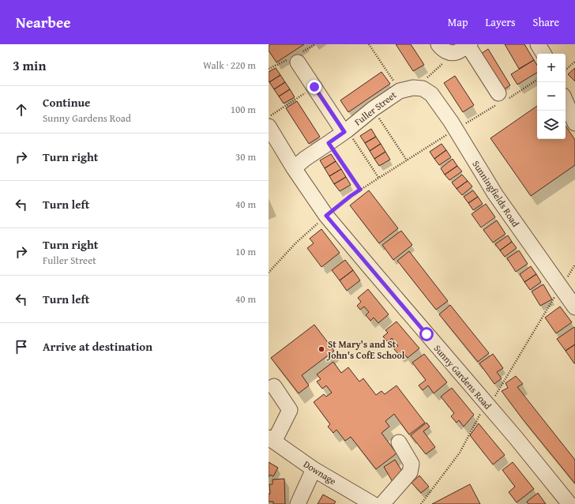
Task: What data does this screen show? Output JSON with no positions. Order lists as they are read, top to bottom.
{
  "streets": {
    "street": [
      "Fuller Street",
      "Sunningfields Road",
      "Sunny Gardens Road",
      "Downage"
    ]
  },
  "crossings": [
    ["Fuller Street", "Sunningfields Road"],
    ["Fuller Street", "Sunny Gardens Road"]
  ],
  "places": ["St Mary's and St John's CofE School"],
  "page": {
    "header": "Nearbee",
    "nav": ["Map", "Layers", "Share"],
    "heading": ["3 min", "Walk · 220 m"],
    "map_buttons": ["+", "−"],
    "list": [
      ["Continue", "Sunny Gardens Road", "100 m"],
      ["Turn right", "30 m"],
      ["Turn left", "40 m"],
      ["Turn right", "Fuller Street", "10 m"],
      ["Turn left", "40 m"],
      "Arrive at destination"
    ]
  }
}
